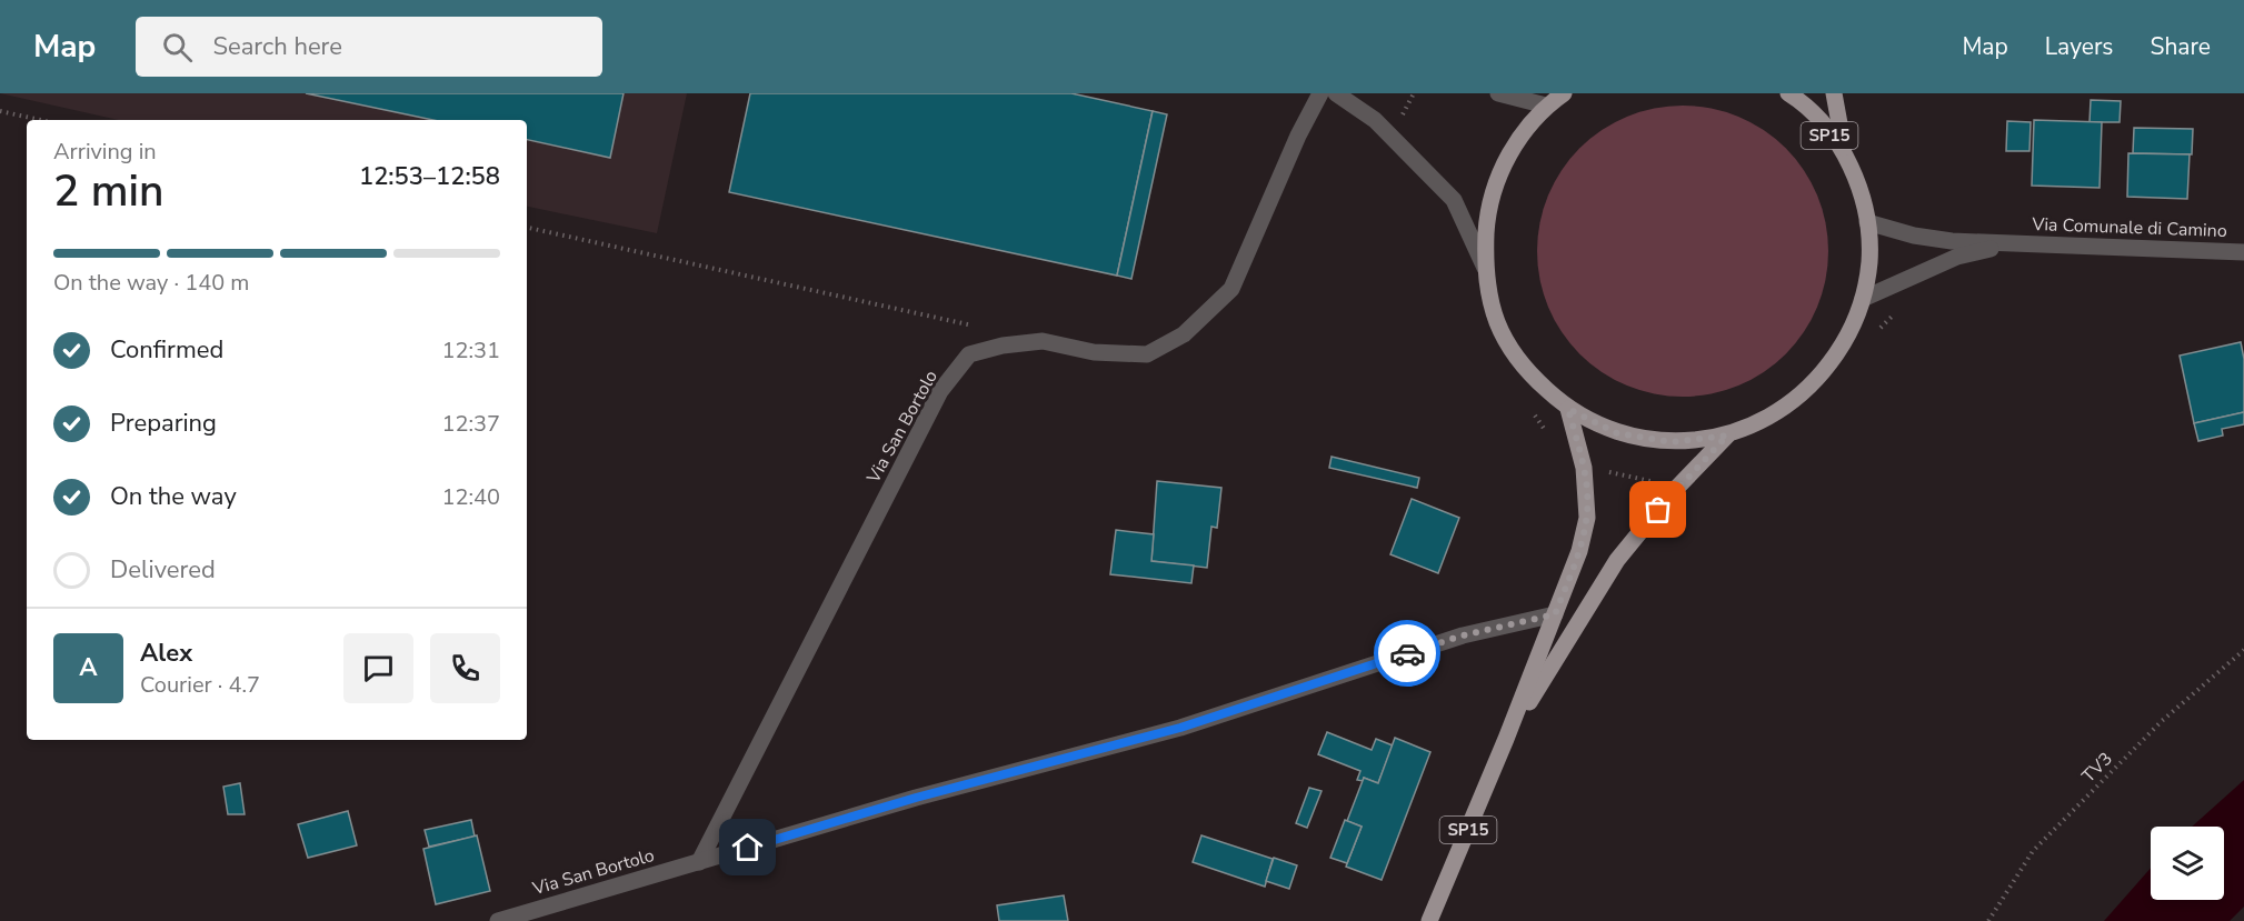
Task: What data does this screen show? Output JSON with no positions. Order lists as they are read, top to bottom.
{
  "streets": {
    "main road": ["SP15"],
    "street": ["Via Comunale di Camino", "Via San Bortolo"],
    "path": ["TV3"]
  },
  "crossings": [
    ["SP15", "Via Comunale di Camino"],
    ["SP15", "Via San Bortolo"]
  ],
  "page": {
    "header": "Map",
    "search": "Search here",
    "nav": ["Map", "Layers", "Share"],
    "heading": ["2 min", "Arriving in", "12:53–12:58"],
    "panel": ["Alex", "Courier · 4.7"],
    "bar": "On the way · 140 m",
    "list": [
      ["Confirmed", "12:31"],
      ["Preparing", "12:37"],
      ["On the way", "12:40"],
      "Delivered"
    ],
    "round": "A"
  }
}
